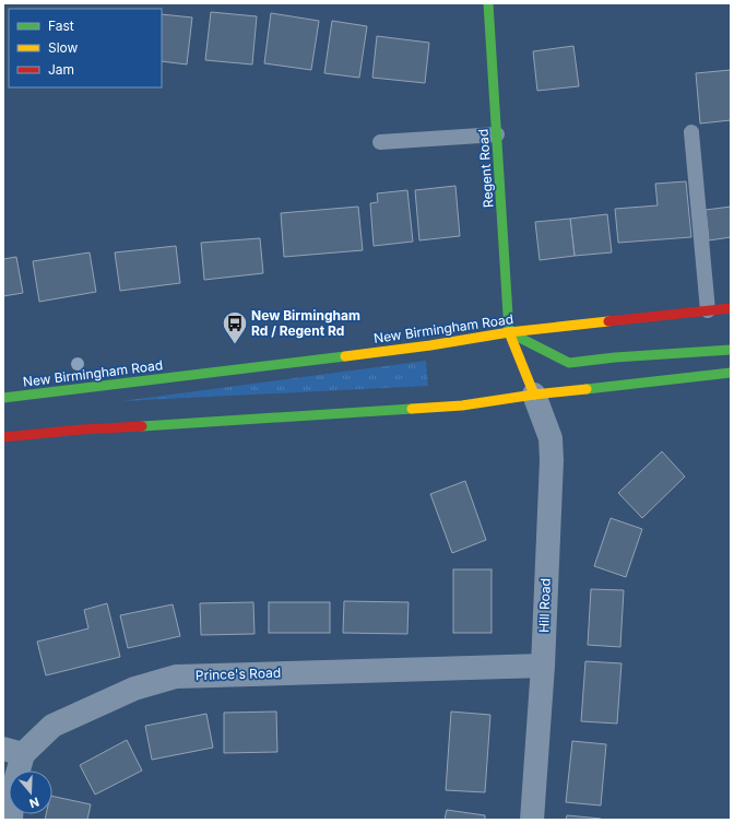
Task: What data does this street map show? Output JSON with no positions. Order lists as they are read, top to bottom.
{
  "streets": {
    "main road": ["Regent Road", "New Birmingham Road"],
    "street": ["Hill Road", "Prince's Road"]
  },
  "crossings": [
    ["Regent Road", "New Birmingham Road"],
    ["Regent Road", "Hill Road"],
    ["Hill Road", "Prince's Road"]
  ],
  "places": {
    "bus stop": ["New Birmingham Rd / Regent Rd"]
  },
  "legend": ["Fast", "Slow", "Jam"],
  "north": "bottom"
}
